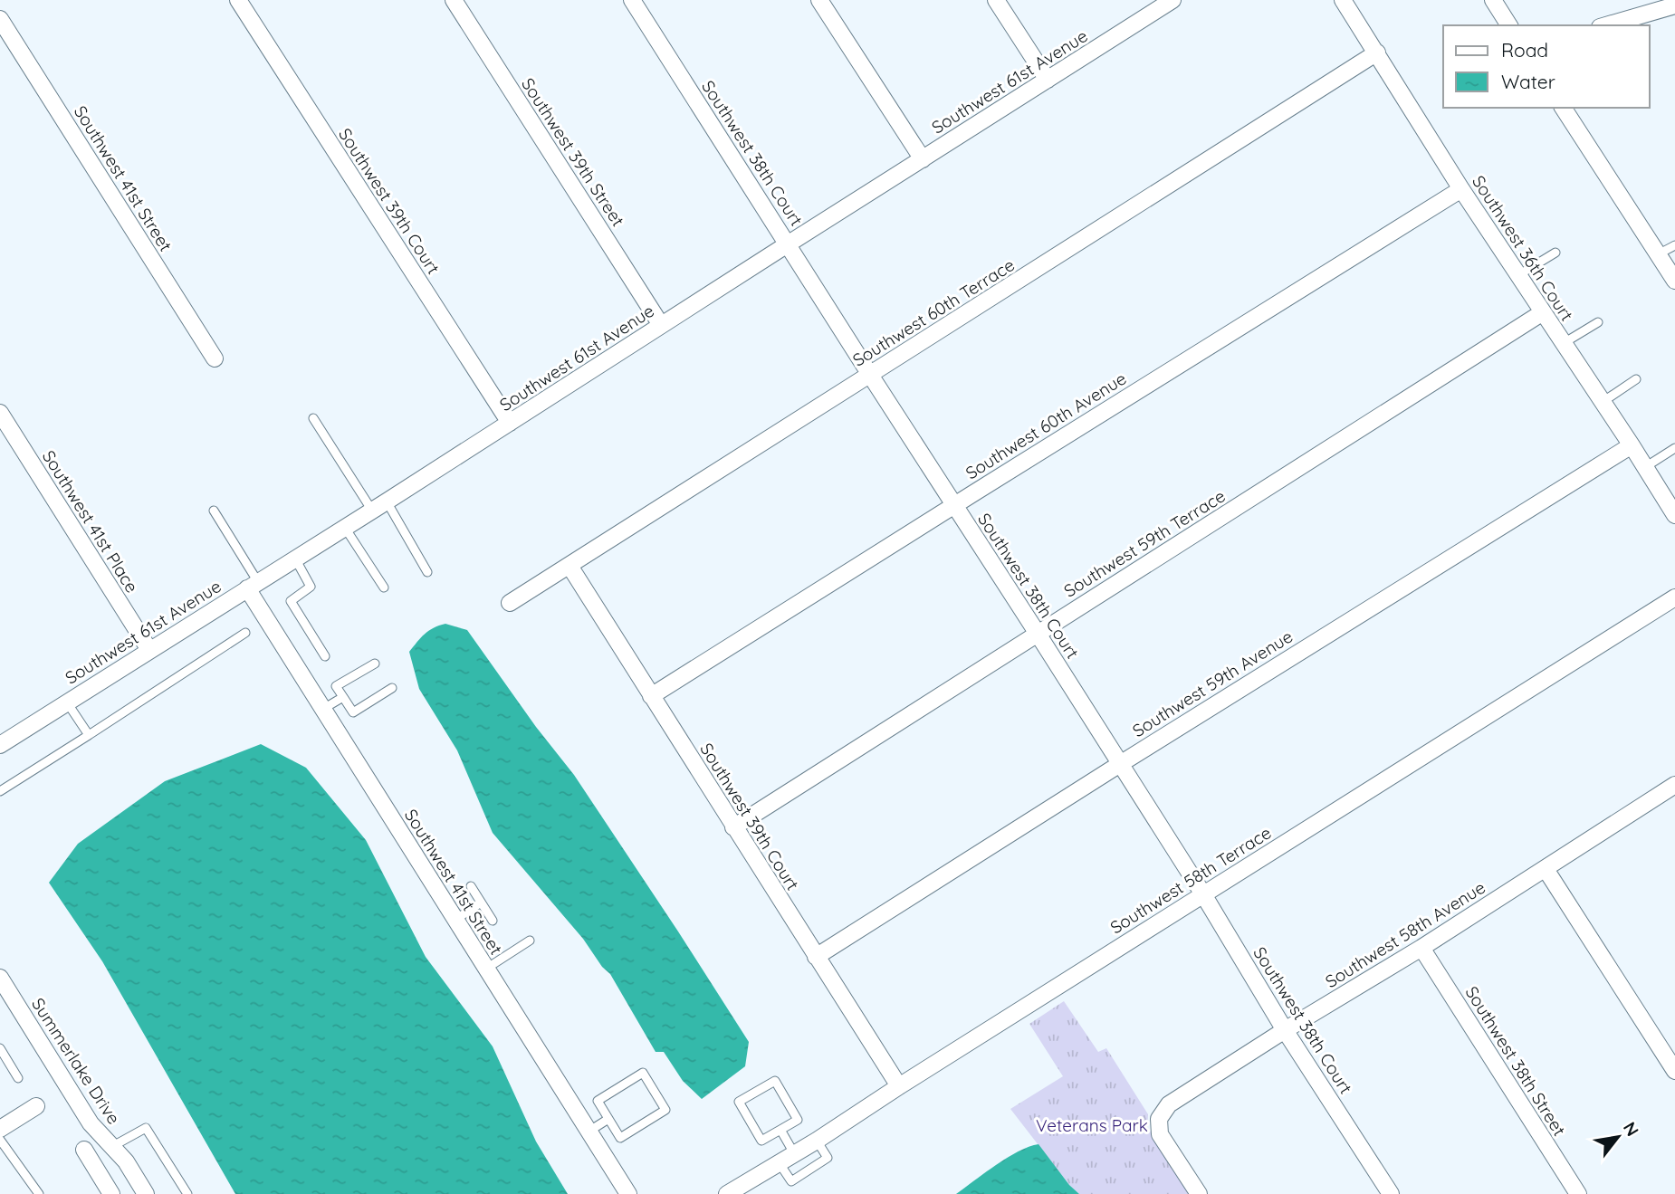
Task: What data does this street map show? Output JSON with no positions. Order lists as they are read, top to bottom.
{
  "streets": {
    "street": [
      "Southwest 61st Avenue",
      "Southwest 39th Street",
      "Southwest 38th Court",
      "Southwest 41st Street",
      "Southwest 39th Court",
      "Southwest 36th Court",
      "Southwest 60th Terrace",
      "Southwest 60th Avenue",
      "Southwest 41st Place",
      "Southwest 59th Terrace",
      "Southwest 59th Avenue",
      "Southwest 58th Terrace",
      "Southwest 58th Avenue",
      "Summerlake Drive",
      "Southwest 38th Street"
    ]
  },
  "crossings": [
    ["Southwest 61st Avenue", "Southwest 39th Street"],
    ["Southwest 61st Avenue", "Southwest 38th Court"],
    ["Southwest 61st Avenue", "Southwest 41st Street"],
    ["Southwest 61st Avenue", "Southwest 39th Court"],
    ["Southwest 61st Avenue", "Southwest 41st Place"],
    ["Southwest 38th Court", "Southwest 60th Terrace"],
    ["Southwest 38th Court", "Southwest 60th Avenue"],
    ["Southwest 38th Court", "Southwest 59th Terrace"],
    ["Southwest 38th Court", "Southwest 59th Avenue"],
    ["Southwest 38th Court", "Southwest 58th Terrace"],
    ["Southwest 38th Court", "Southwest 58th Avenue"],
    ["Southwest 39th Court", "Southwest 60th Terrace"],
    ["Southwest 39th Court", "Southwest 60th Avenue"],
    ["Southwest 39th Court", "Southwest 59th Terrace"],
    ["Southwest 39th Court", "Southwest 59th Avenue"],
    ["Southwest 39th Court", "Southwest 58th Terrace"],
    ["Southwest 36th Court", "Southwest 60th Terrace"],
    ["Southwest 36th Court", "Southwest 60th Avenue"],
    ["Southwest 36th Court", "Southwest 59th Terrace"],
    ["Southwest 36th Court", "Southwest 59th Avenue"],
    ["Southwest 58th Avenue", "Southwest 38th Street"]
  ],
  "parks": ["Veterans Park"],
  "legend": ["Road", "Water"],
  "north": "top right"
}
